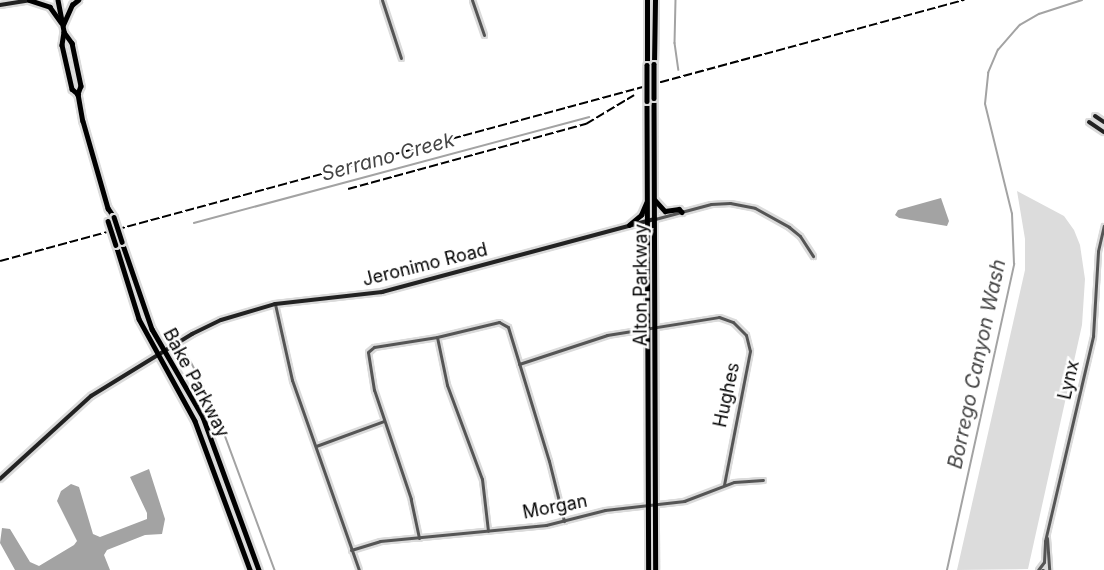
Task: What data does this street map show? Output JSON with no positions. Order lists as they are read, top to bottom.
{
  "streets": {
    "main road": ["Jeronimo Road", "Alton Parkway", "Bake Parkway"],
    "street": ["Lynx", "Hughes", "Morgan"]
  },
  "crossings": [
    ["Jeronimo Road", "Alton Parkway"],
    ["Jeronimo Road", "Bake Parkway"],
    ["Alton Parkway", "Hughes"],
    ["Alton Parkway", "Morgan"],
    ["Hughes", "Morgan"]
  ],
  "water": ["Serrano Creek", "Borrego Canyon Wash"]
}
